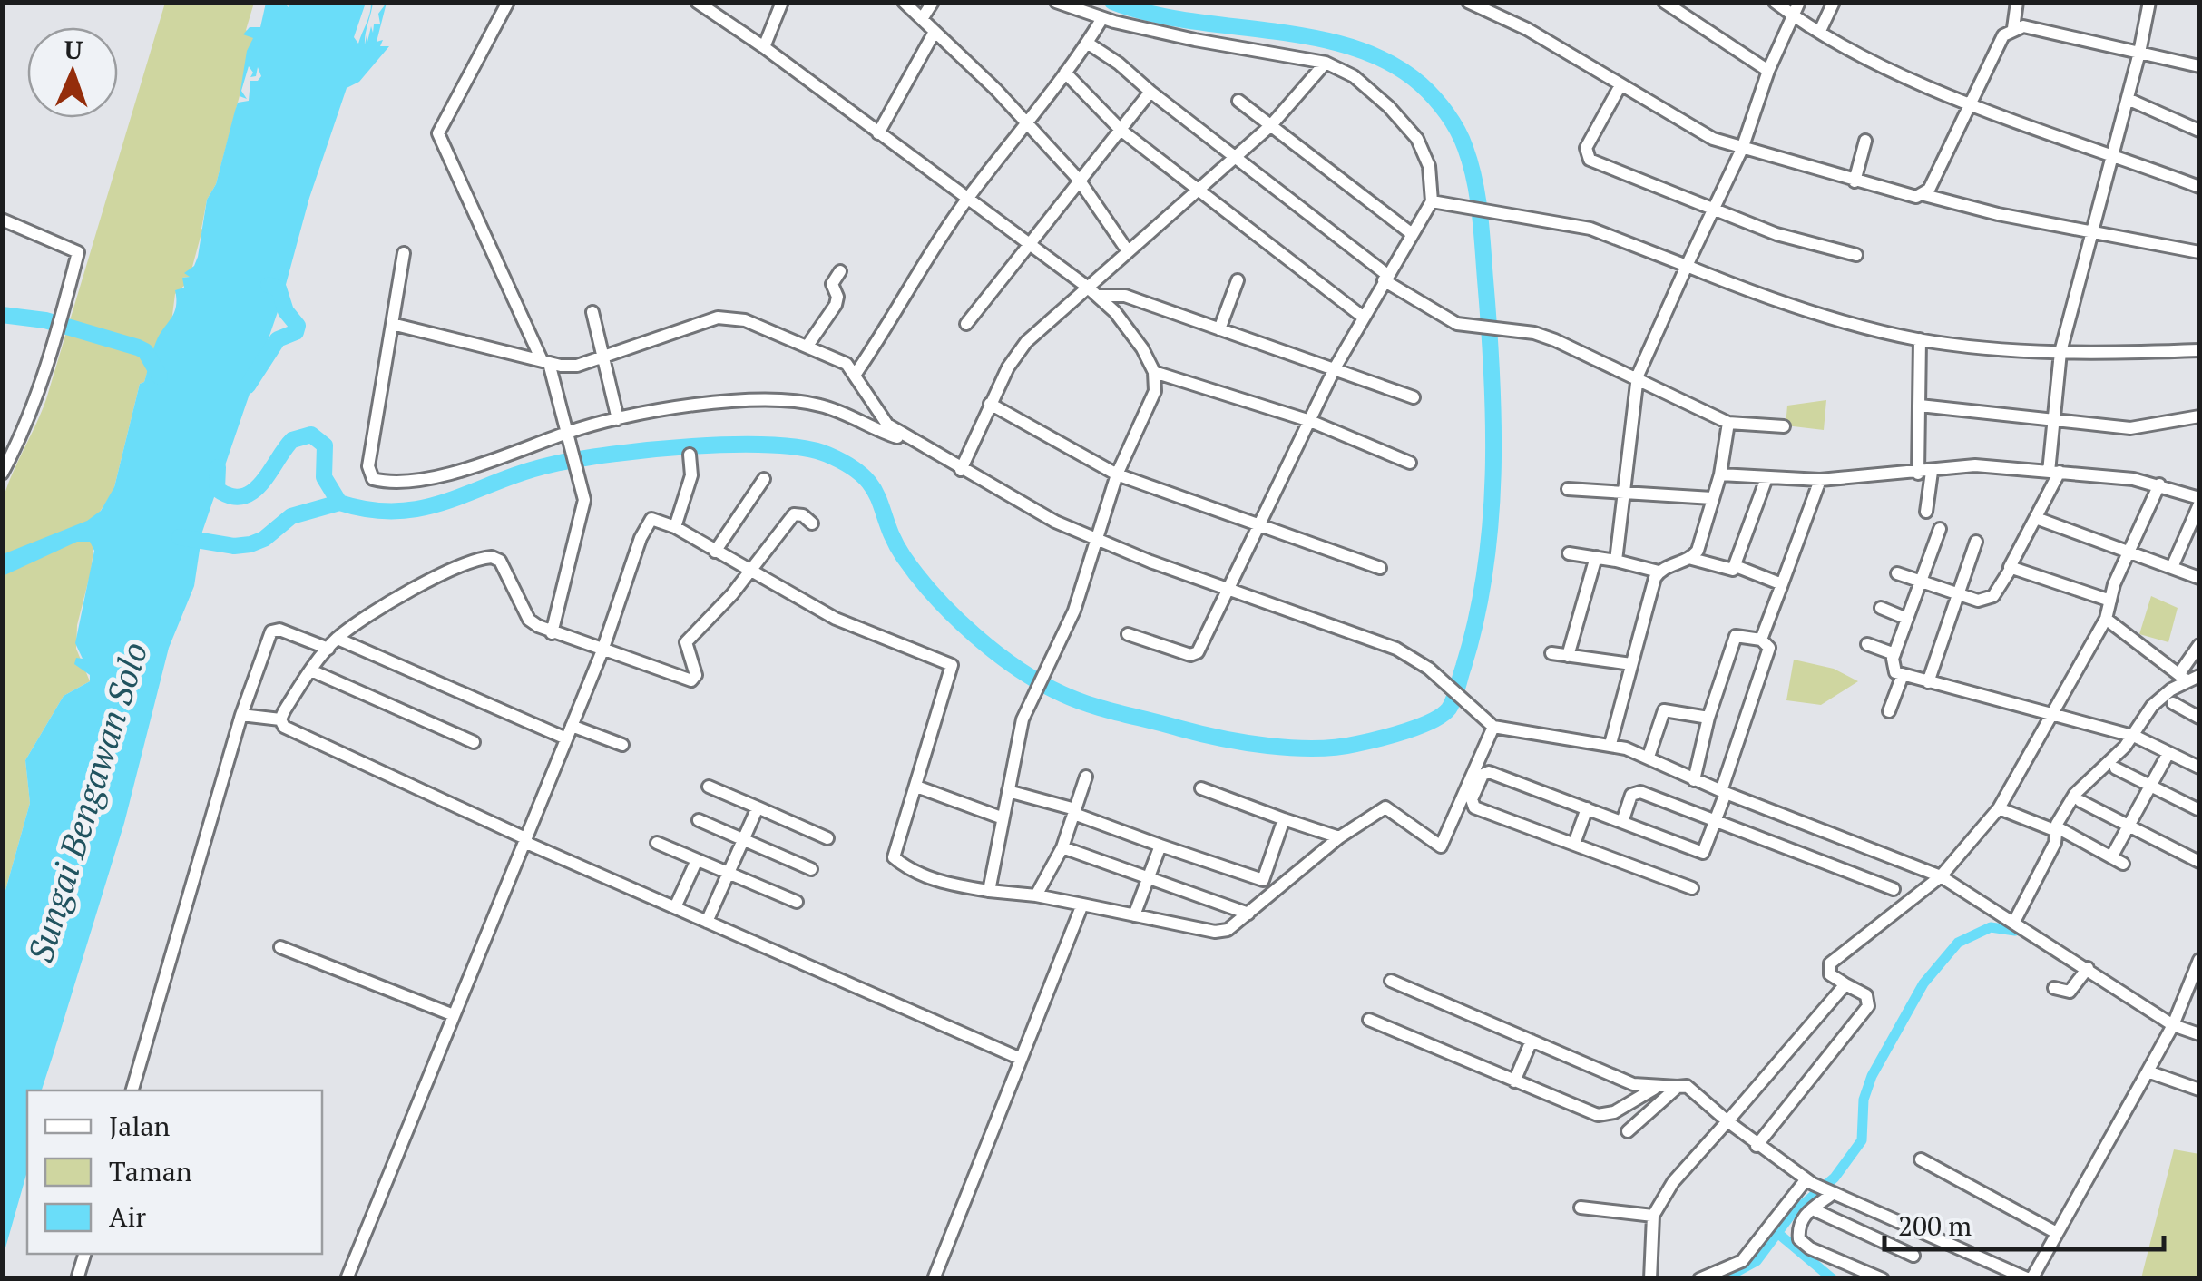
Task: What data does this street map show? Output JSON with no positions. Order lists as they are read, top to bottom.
{
  "water": ["Sungai Bengawan Solo"],
  "legend": ["Jalan", "Taman", "Air"],
  "scale_bar": "200 m",
  "north": "top"
}
